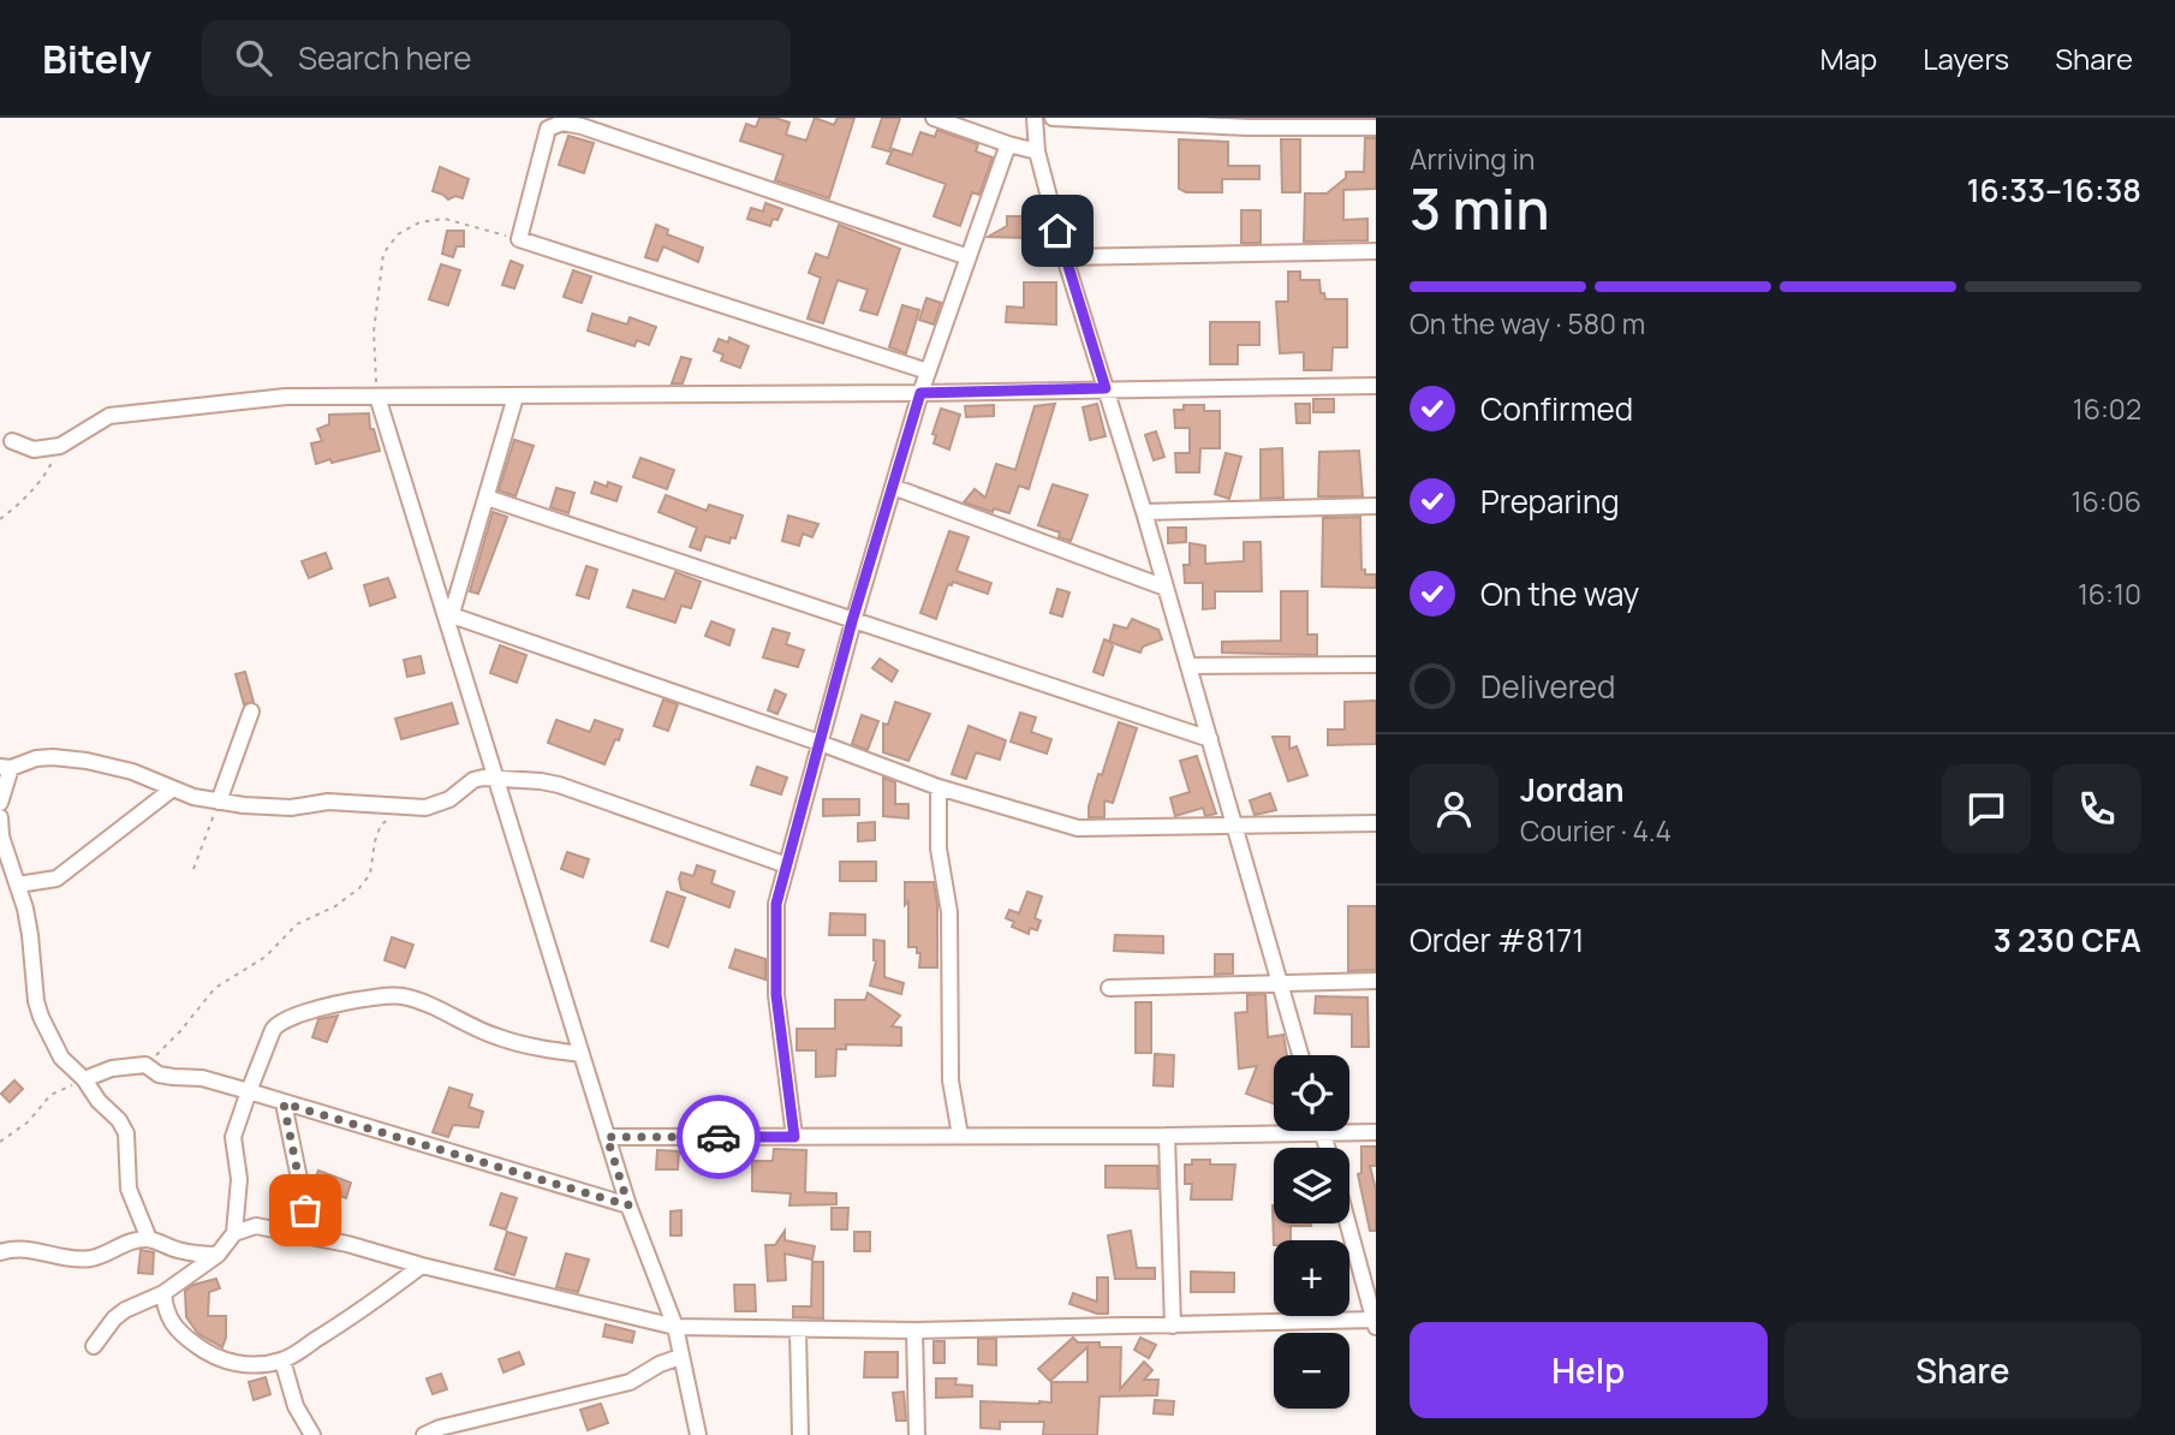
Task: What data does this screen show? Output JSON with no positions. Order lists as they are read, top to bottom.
{
  "page": {
    "header": "Bitely",
    "search": "Search here",
    "nav": ["Map", "Layers", "Share"],
    "heading": ["3 min", "Arriving in", "16:33–16:38"],
    "panel": [
      "Jordan",
      "Courier · 4.4",
      "Order #8171",
      "3 230 CFA"
    ],
    "bar": "On the way · 580 m",
    "list": [
      ["Confirmed", "16:02"],
      ["Preparing", "16:06"],
      ["On the way", "16:10"],
      "Delivered"
    ],
    "map_buttons": ["+", "−"],
    "buttons": ["Help", "Share"]
  }
}
